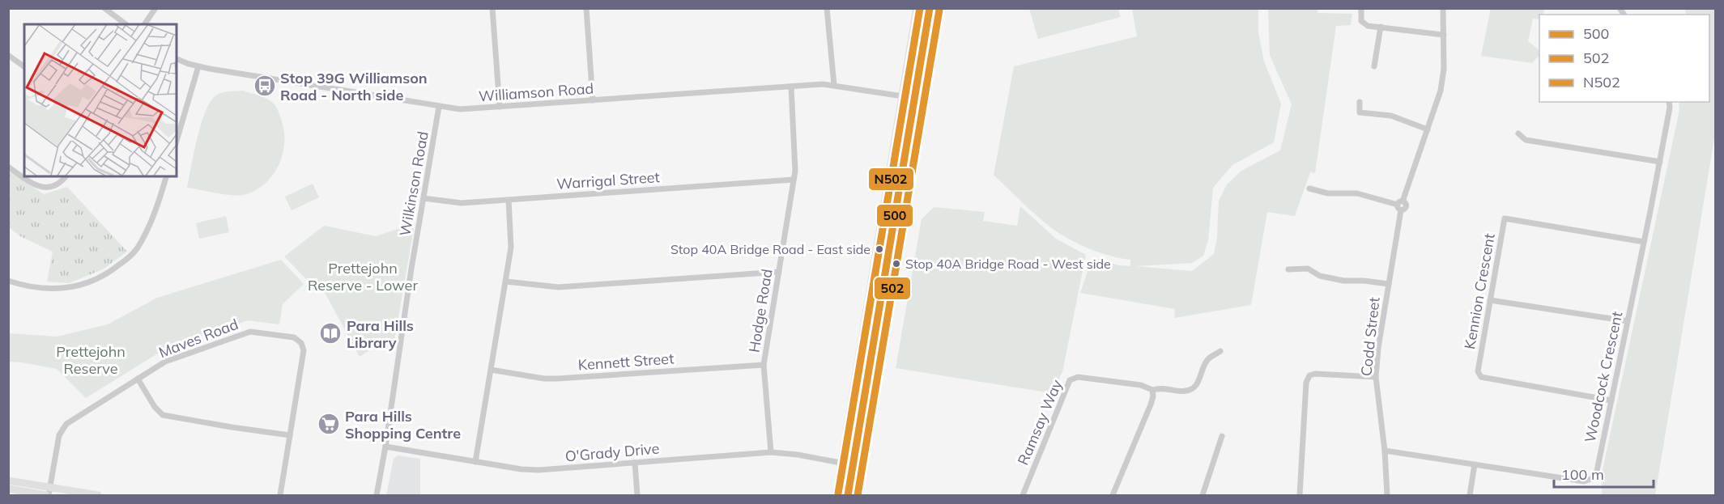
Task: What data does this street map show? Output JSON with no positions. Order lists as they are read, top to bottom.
{
  "streets": {
    "street": [
      "Williamson Road",
      "Warrigal Street",
      "Wilkinson Road",
      "Kennion Crescent",
      "Hodge Road",
      "Codd Street",
      "Maves Road",
      "Kennett Street",
      "Woodcock Crescent",
      "Ramsay Way",
      "O'Grady Drive"
    ]
  },
  "crossings": [
    ["Williamson Road", "Wilkinson Road"],
    ["Williamson Road", "Hodge Road"],
    ["Warrigal Street", "Wilkinson Road"],
    ["Warrigal Street", "Hodge Road"],
    ["Wilkinson Road", "O'Grady Drive"],
    ["Kennion Crescent", "Woodcock Crescent"],
    ["Hodge Road", "Kennett Street"],
    ["Hodge Road", "O'Grady Drive"],
    ["Codd Street", "Woodcock Crescent"]
  ],
  "parks": ["Prettejohn Reserve - Lower", "Prettejohn Reserve"],
  "places": {
    "bus stop": ["Stop 39G Williamson Road - North side"],
    "other": ["Stop 40A Bridge Road - East side", "Stop 40A Bridge Road - West side"],
    "library": ["Para Hills Library"],
    "supermarket": ["Para Hills Shopping Centre"]
  },
  "lines": ["transit line 500", "transit line N502", "transit line 502"],
  "legend": ["500", "502", "N502"],
  "scale_bar": "100 m"
}
